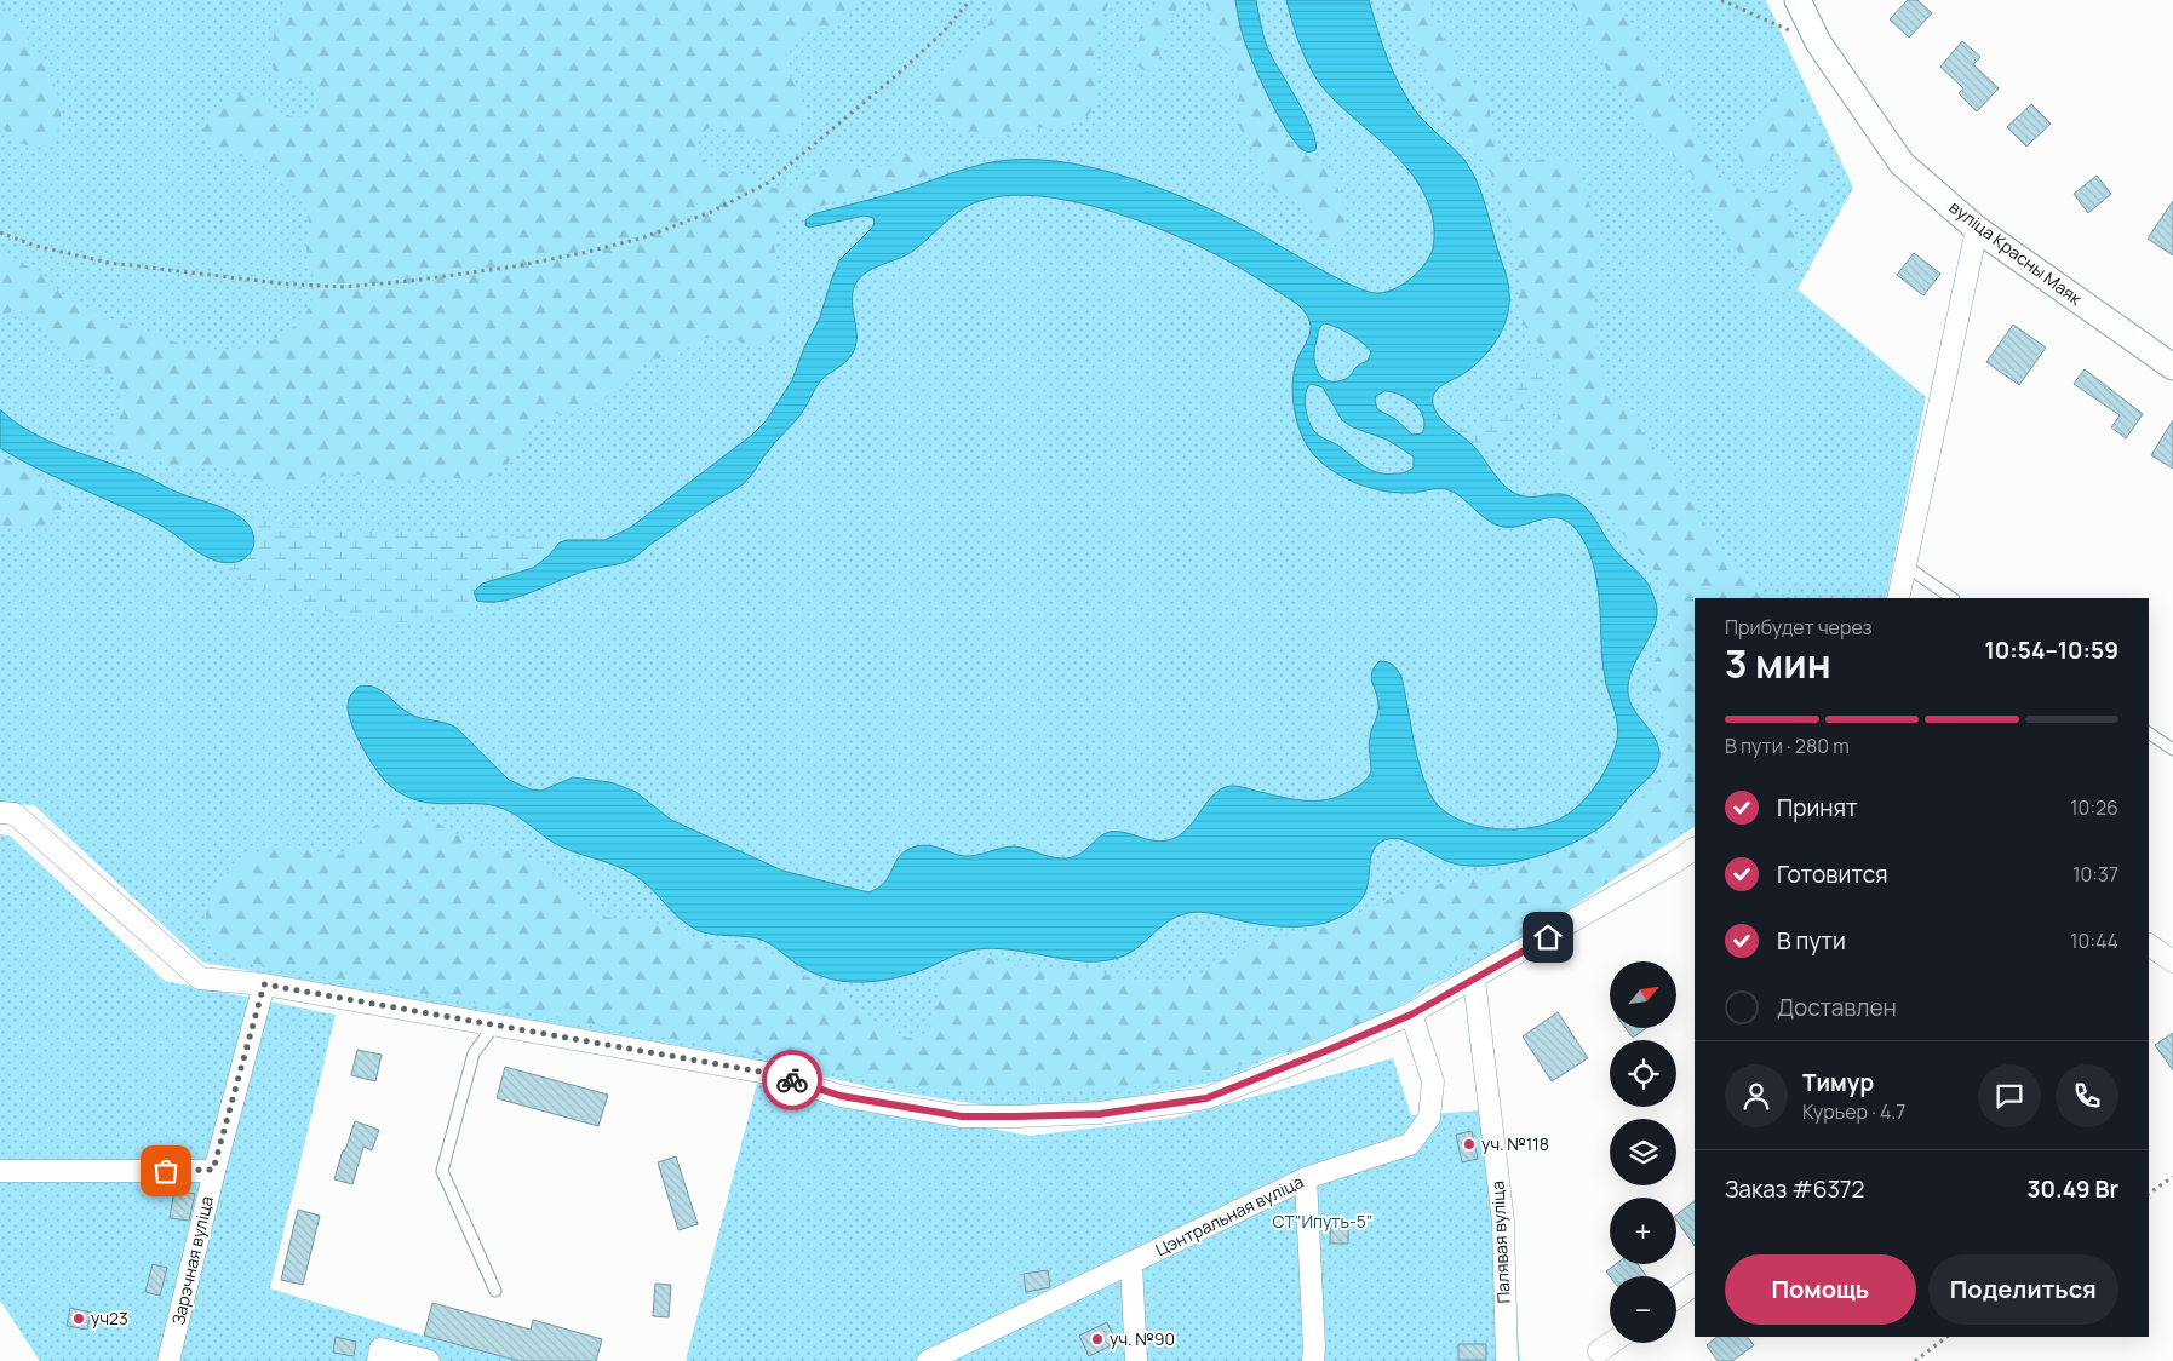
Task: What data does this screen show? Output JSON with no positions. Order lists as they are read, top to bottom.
{
  "streets": {
    "street": [
      "вуліца Красны Маяк",
      "Цэнтральная вуліца",
      "Палявая вуліца",
      "Зарэчная вуліца"
    ]
  },
  "parks": ["СТ\"Ипуть-5\""],
  "places": ["уч. №118", "уч23", "уч. №90"],
  "north": "top right",
  "page": {
    "heading": ["3 мин", "Прибудет через", "10:54–10:59"],
    "panel": [
      "Тимур",
      "Курьер · 4.7",
      "Заказ #6372",
      "30.49 Br"
    ],
    "bar": "В пути · 280 m",
    "list": [
      ["Принят", "10:26"],
      ["Готовится", "10:37"],
      ["В пути", "10:44"],
      "Доставлен"
    ],
    "map_buttons": ["+", "−"],
    "buttons": ["Помощь", "Поделиться"]
  }
}
